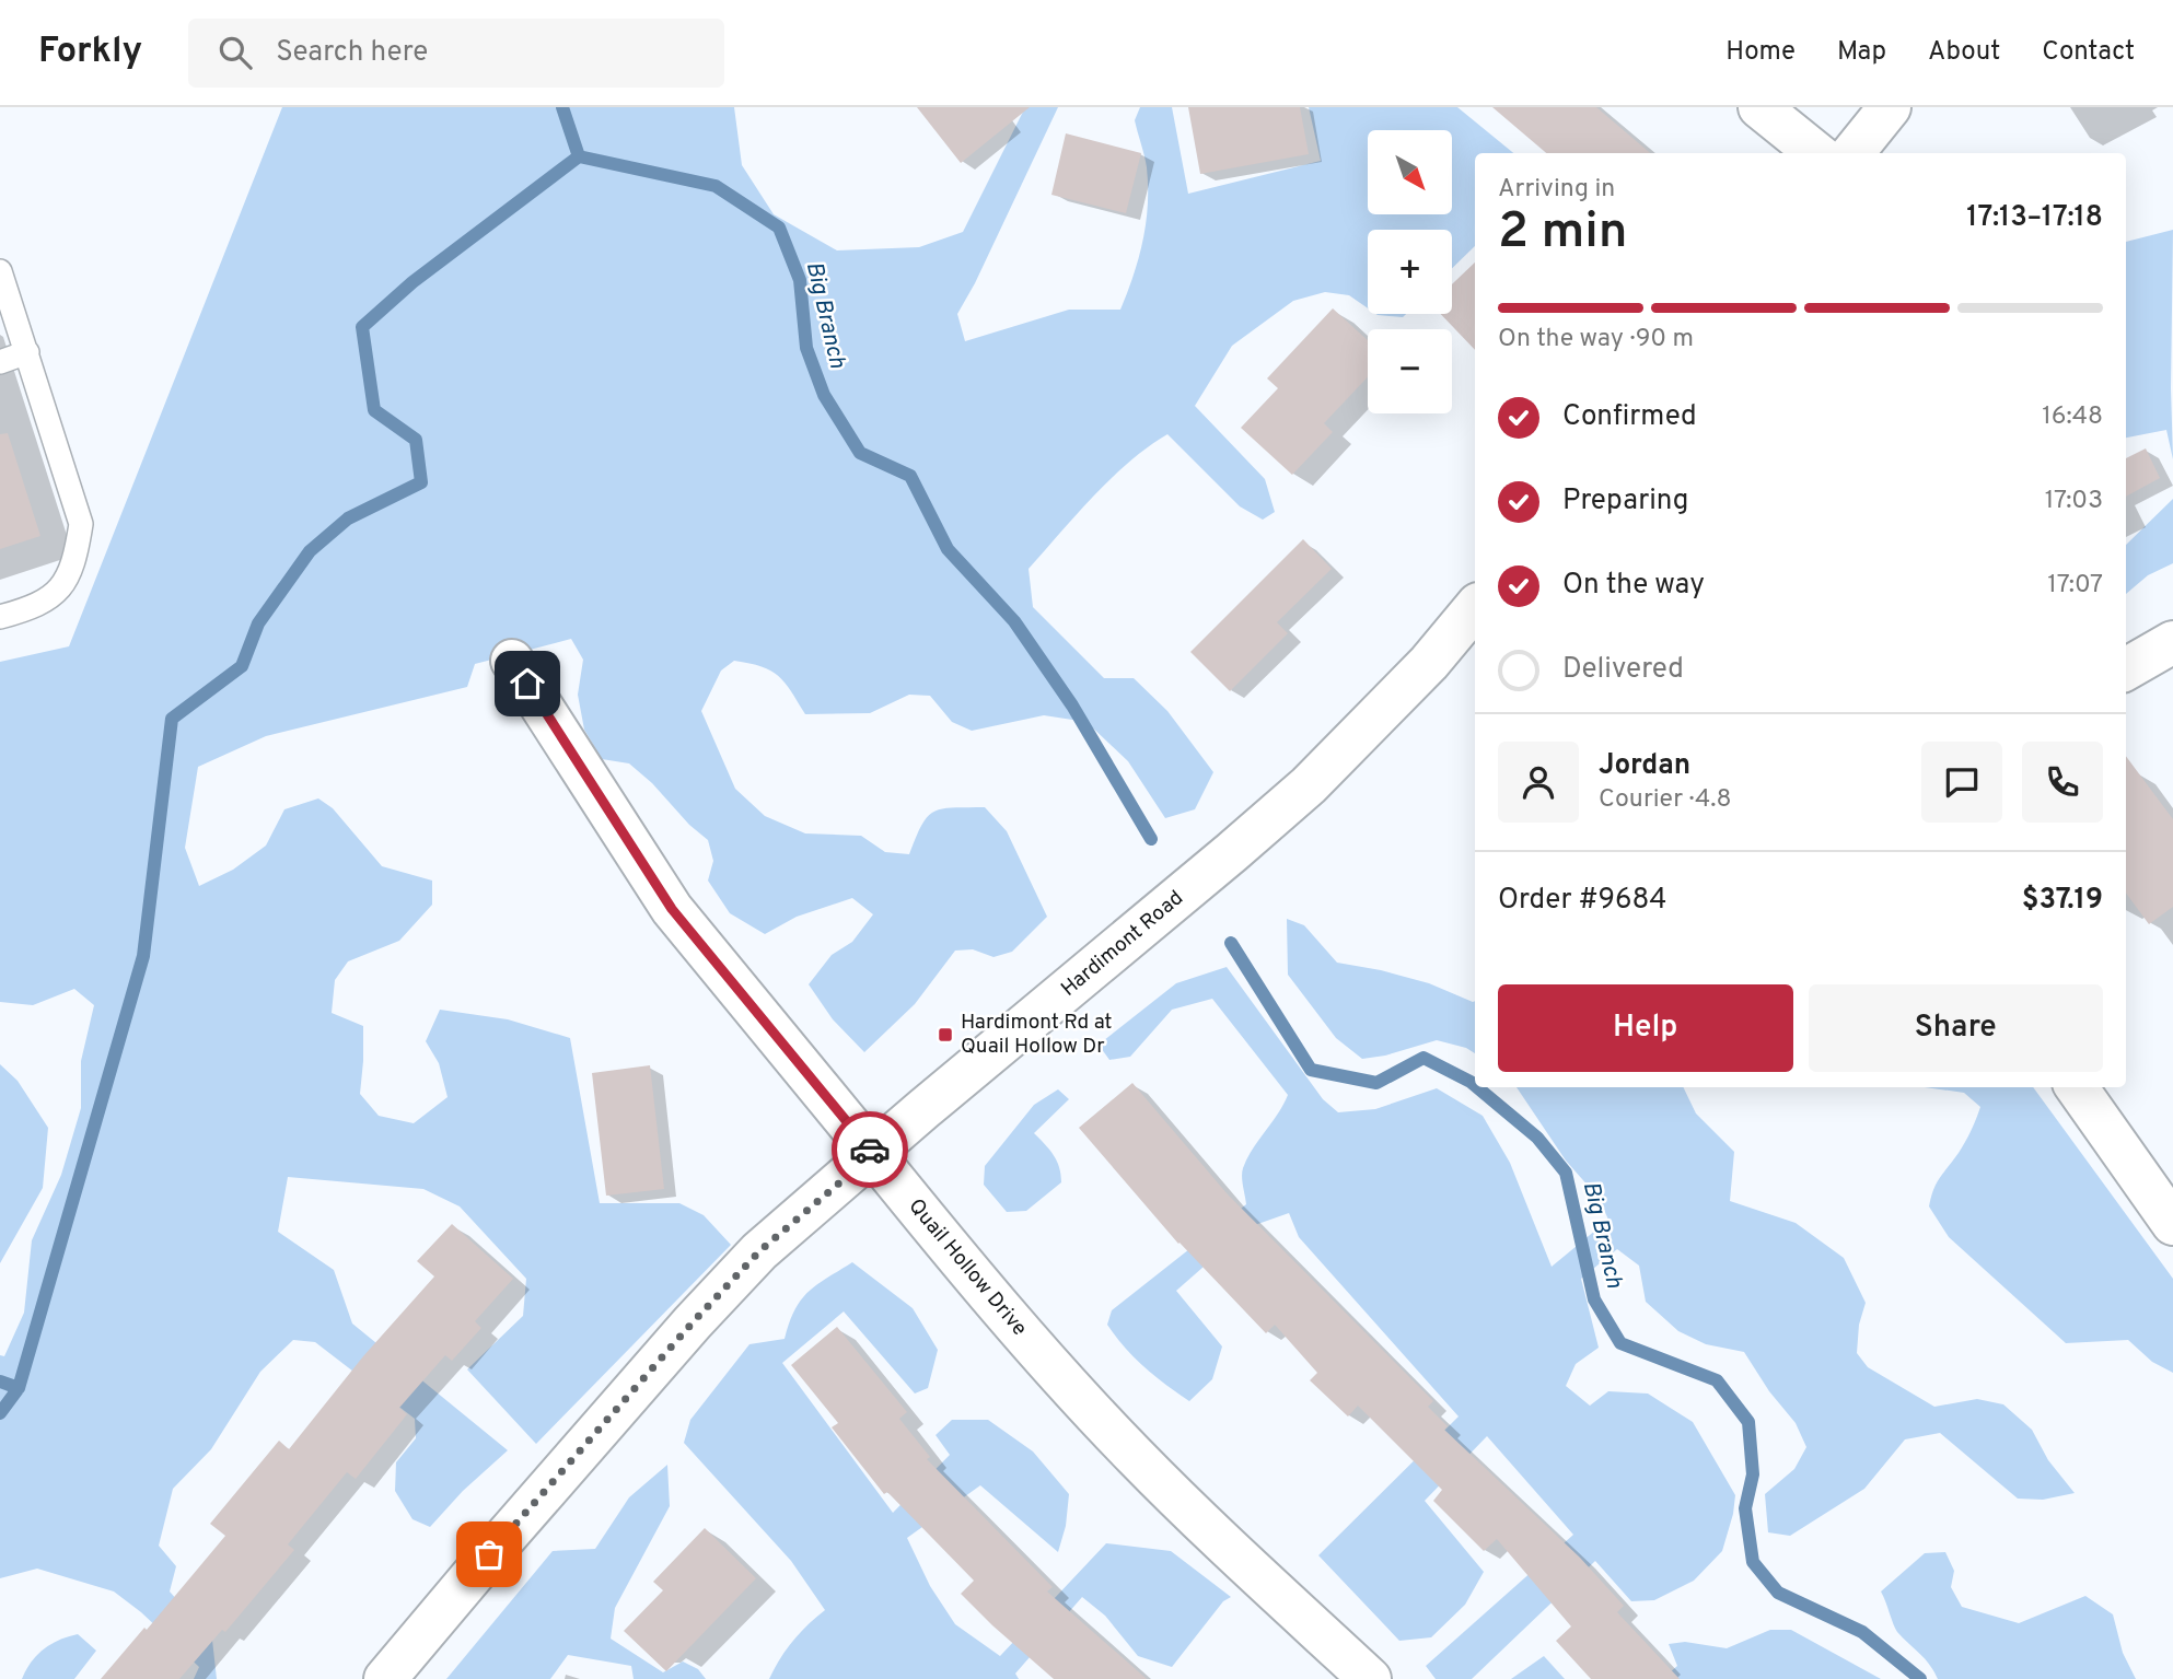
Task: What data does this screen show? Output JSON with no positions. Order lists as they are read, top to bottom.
{
  "streets": {
    "street": ["Hardimont Road", "Quail Hollow Drive"]
  },
  "crossings": [
    ["Hardimont Road", "Quail Hollow Drive"]
  ],
  "water": ["Big Branch"],
  "places": {
    "transit": ["Hardimont Rd at Quail Hollow Dr"]
  },
  "north": "bottom right",
  "page": {
    "header": "Forkly",
    "search": "Search here",
    "nav": [
      "Home",
      "Map",
      "About",
      "Contact"
    ],
    "map_buttons": ["+", "−"],
    "heading": ["2 min", "Arriving in", "17:13–17:18"],
    "panel": [
      "Jordan",
      "Courier · 4.8",
      "Order #9684",
      "$37.19"
    ],
    "bar": "On the way · 90 m",
    "list": [
      ["Confirmed", "16:48"],
      ["Preparing", "17:03"],
      ["On the way", "17:07"],
      "Delivered"
    ],
    "buttons": ["Help", "Share"]
  }
}
